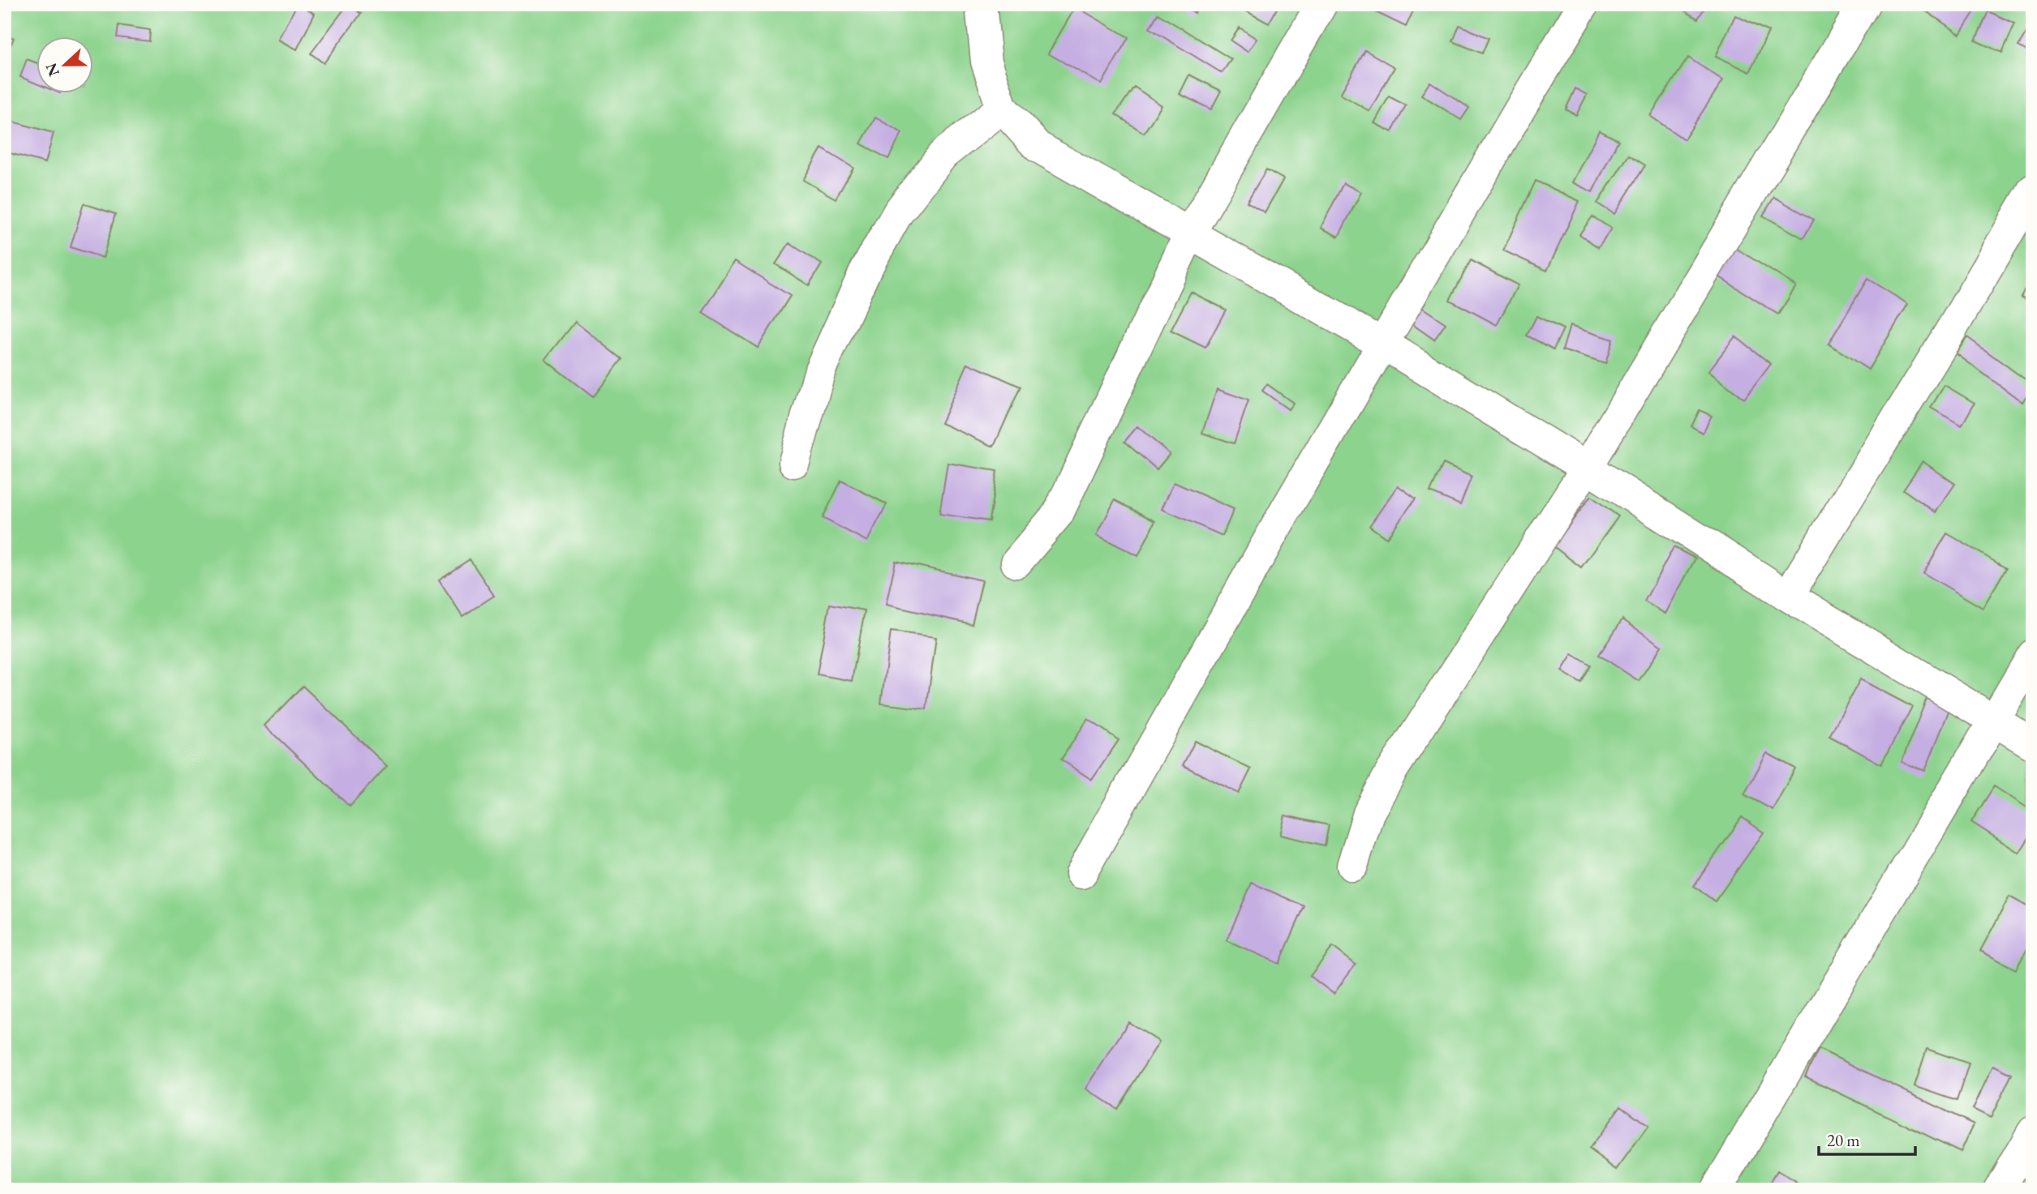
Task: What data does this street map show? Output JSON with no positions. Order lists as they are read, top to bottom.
{
  "scale_bar": "20 m",
  "north": "left"
}
